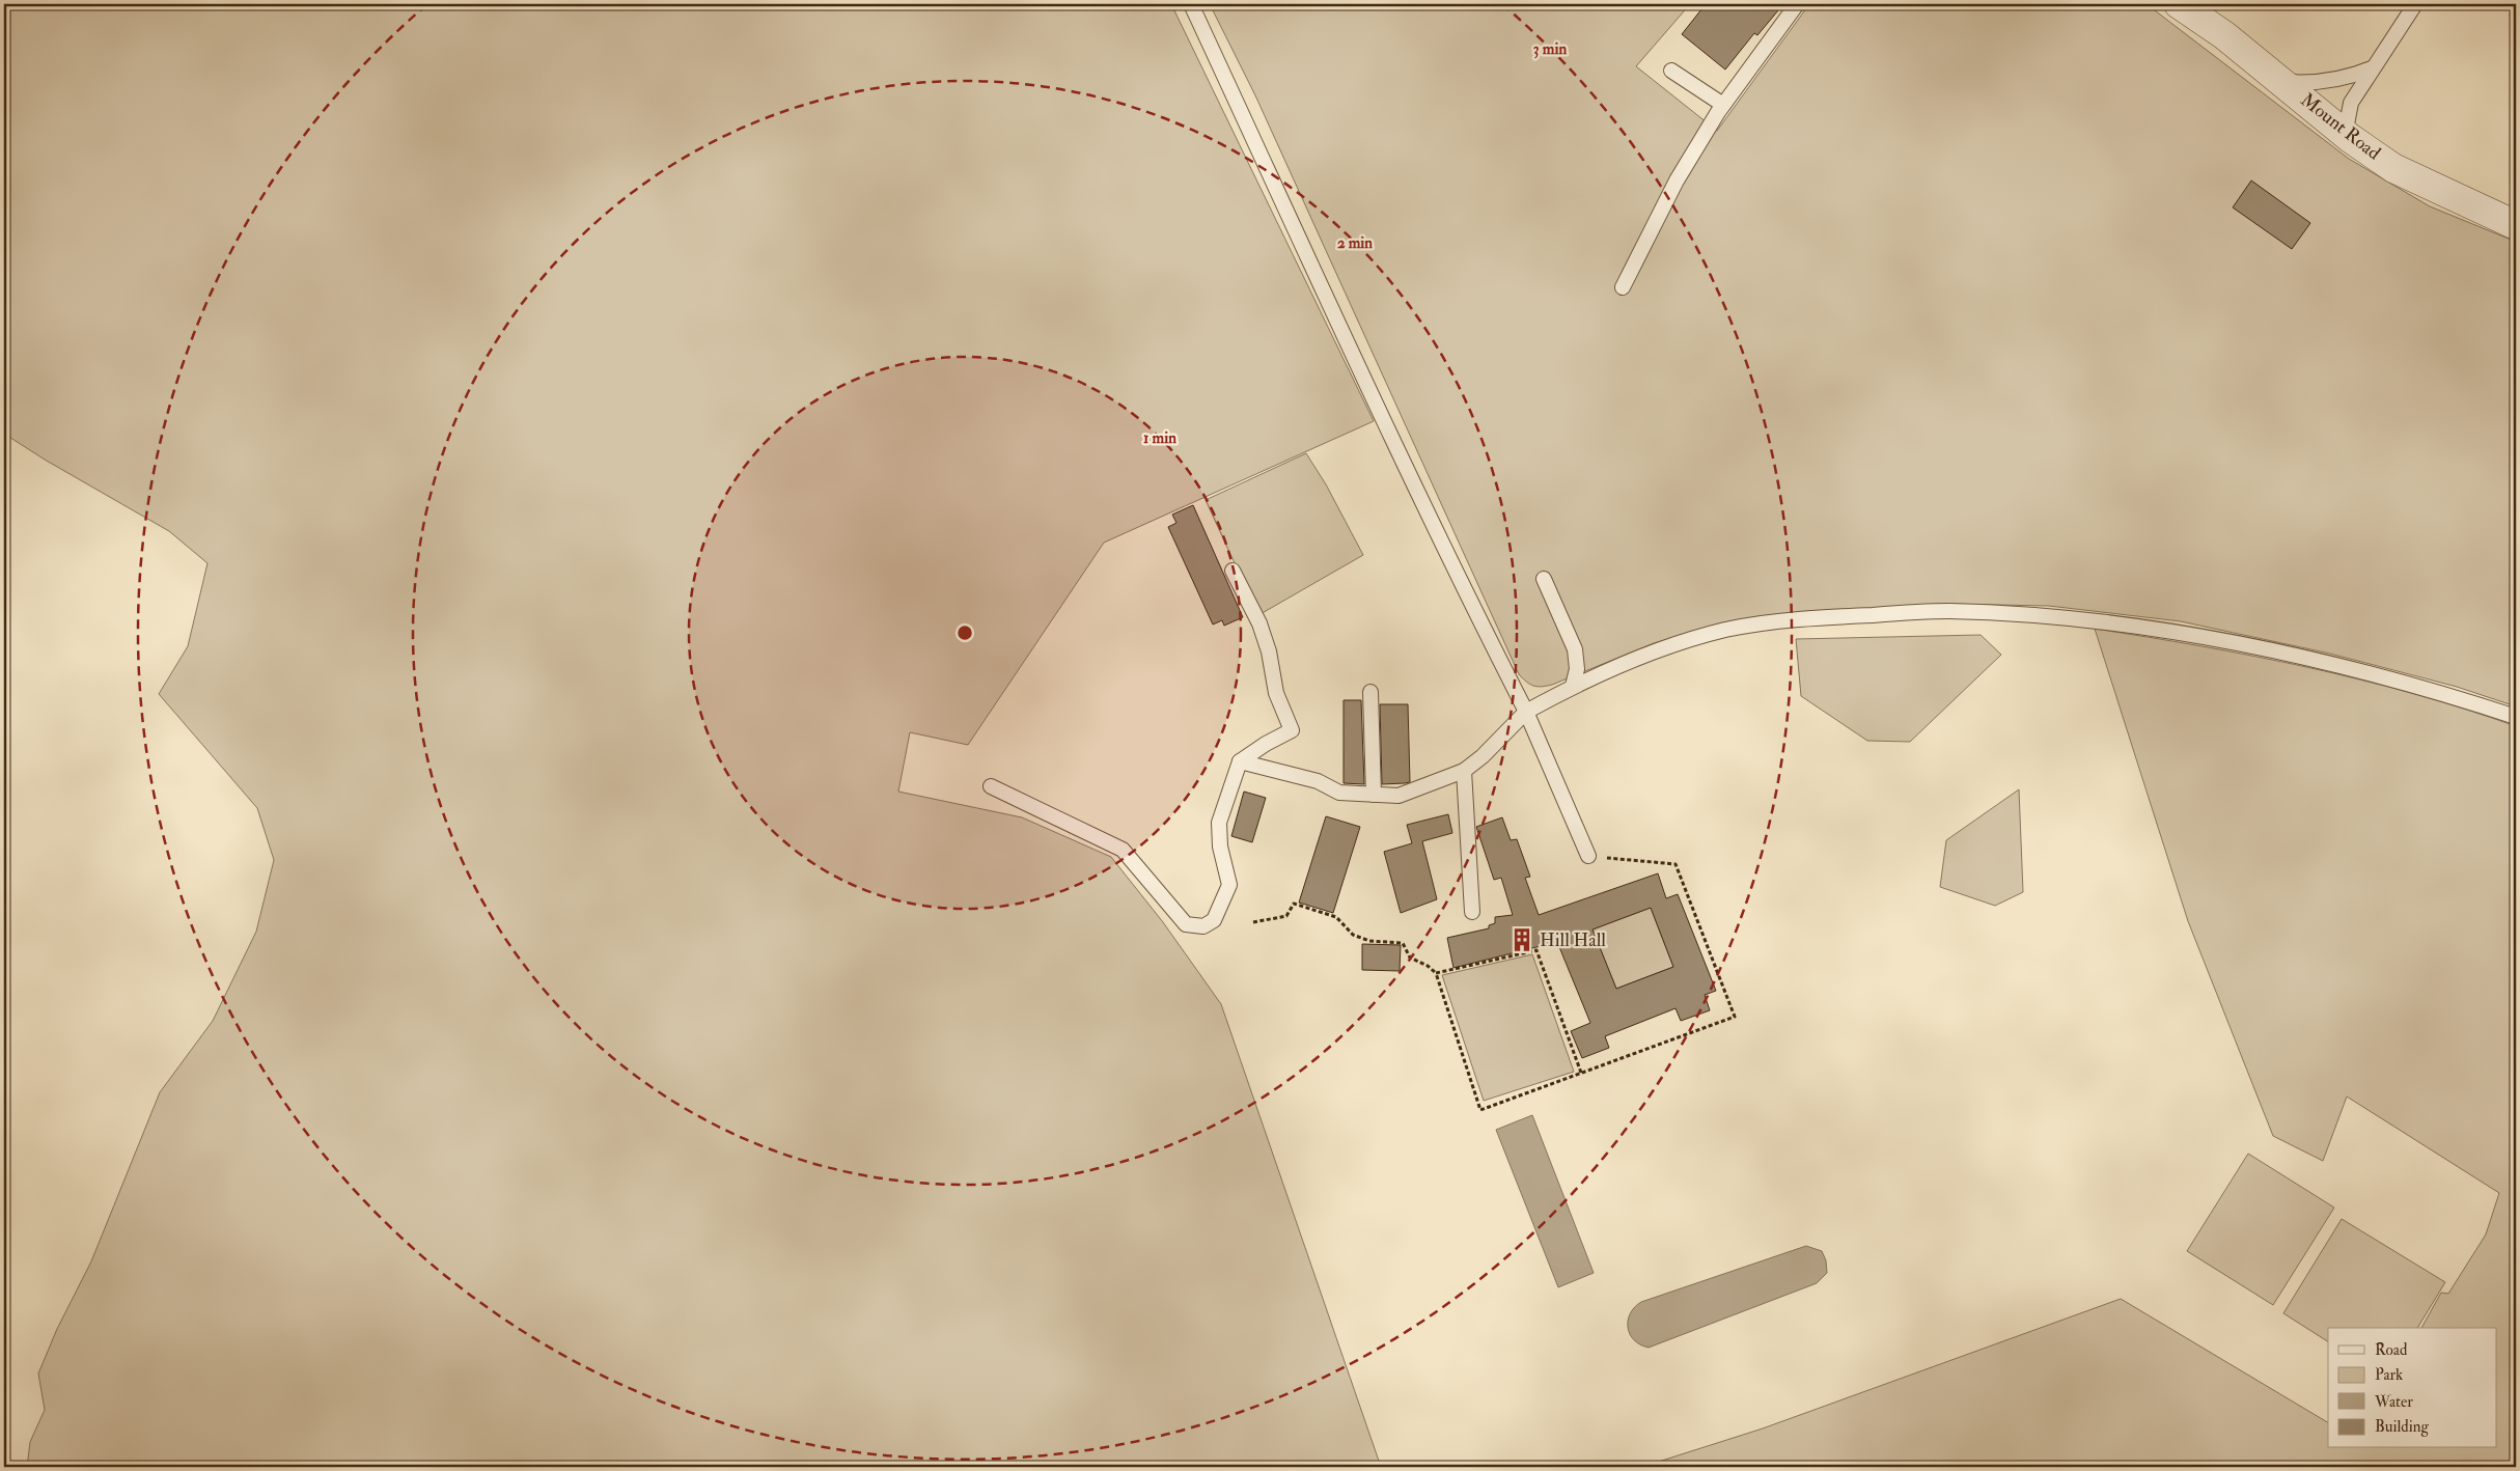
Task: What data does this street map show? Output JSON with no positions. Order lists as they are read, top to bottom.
{
  "streets": {
    "street": ["Mount Road"]
  },
  "places": {
    "building": ["Hill Hall"]
  },
  "legend": [
    "Road",
    "Park",
    "Water",
    "Building"
  ],
  "rings": ["3 min", "2 min", "1 min"]
}
